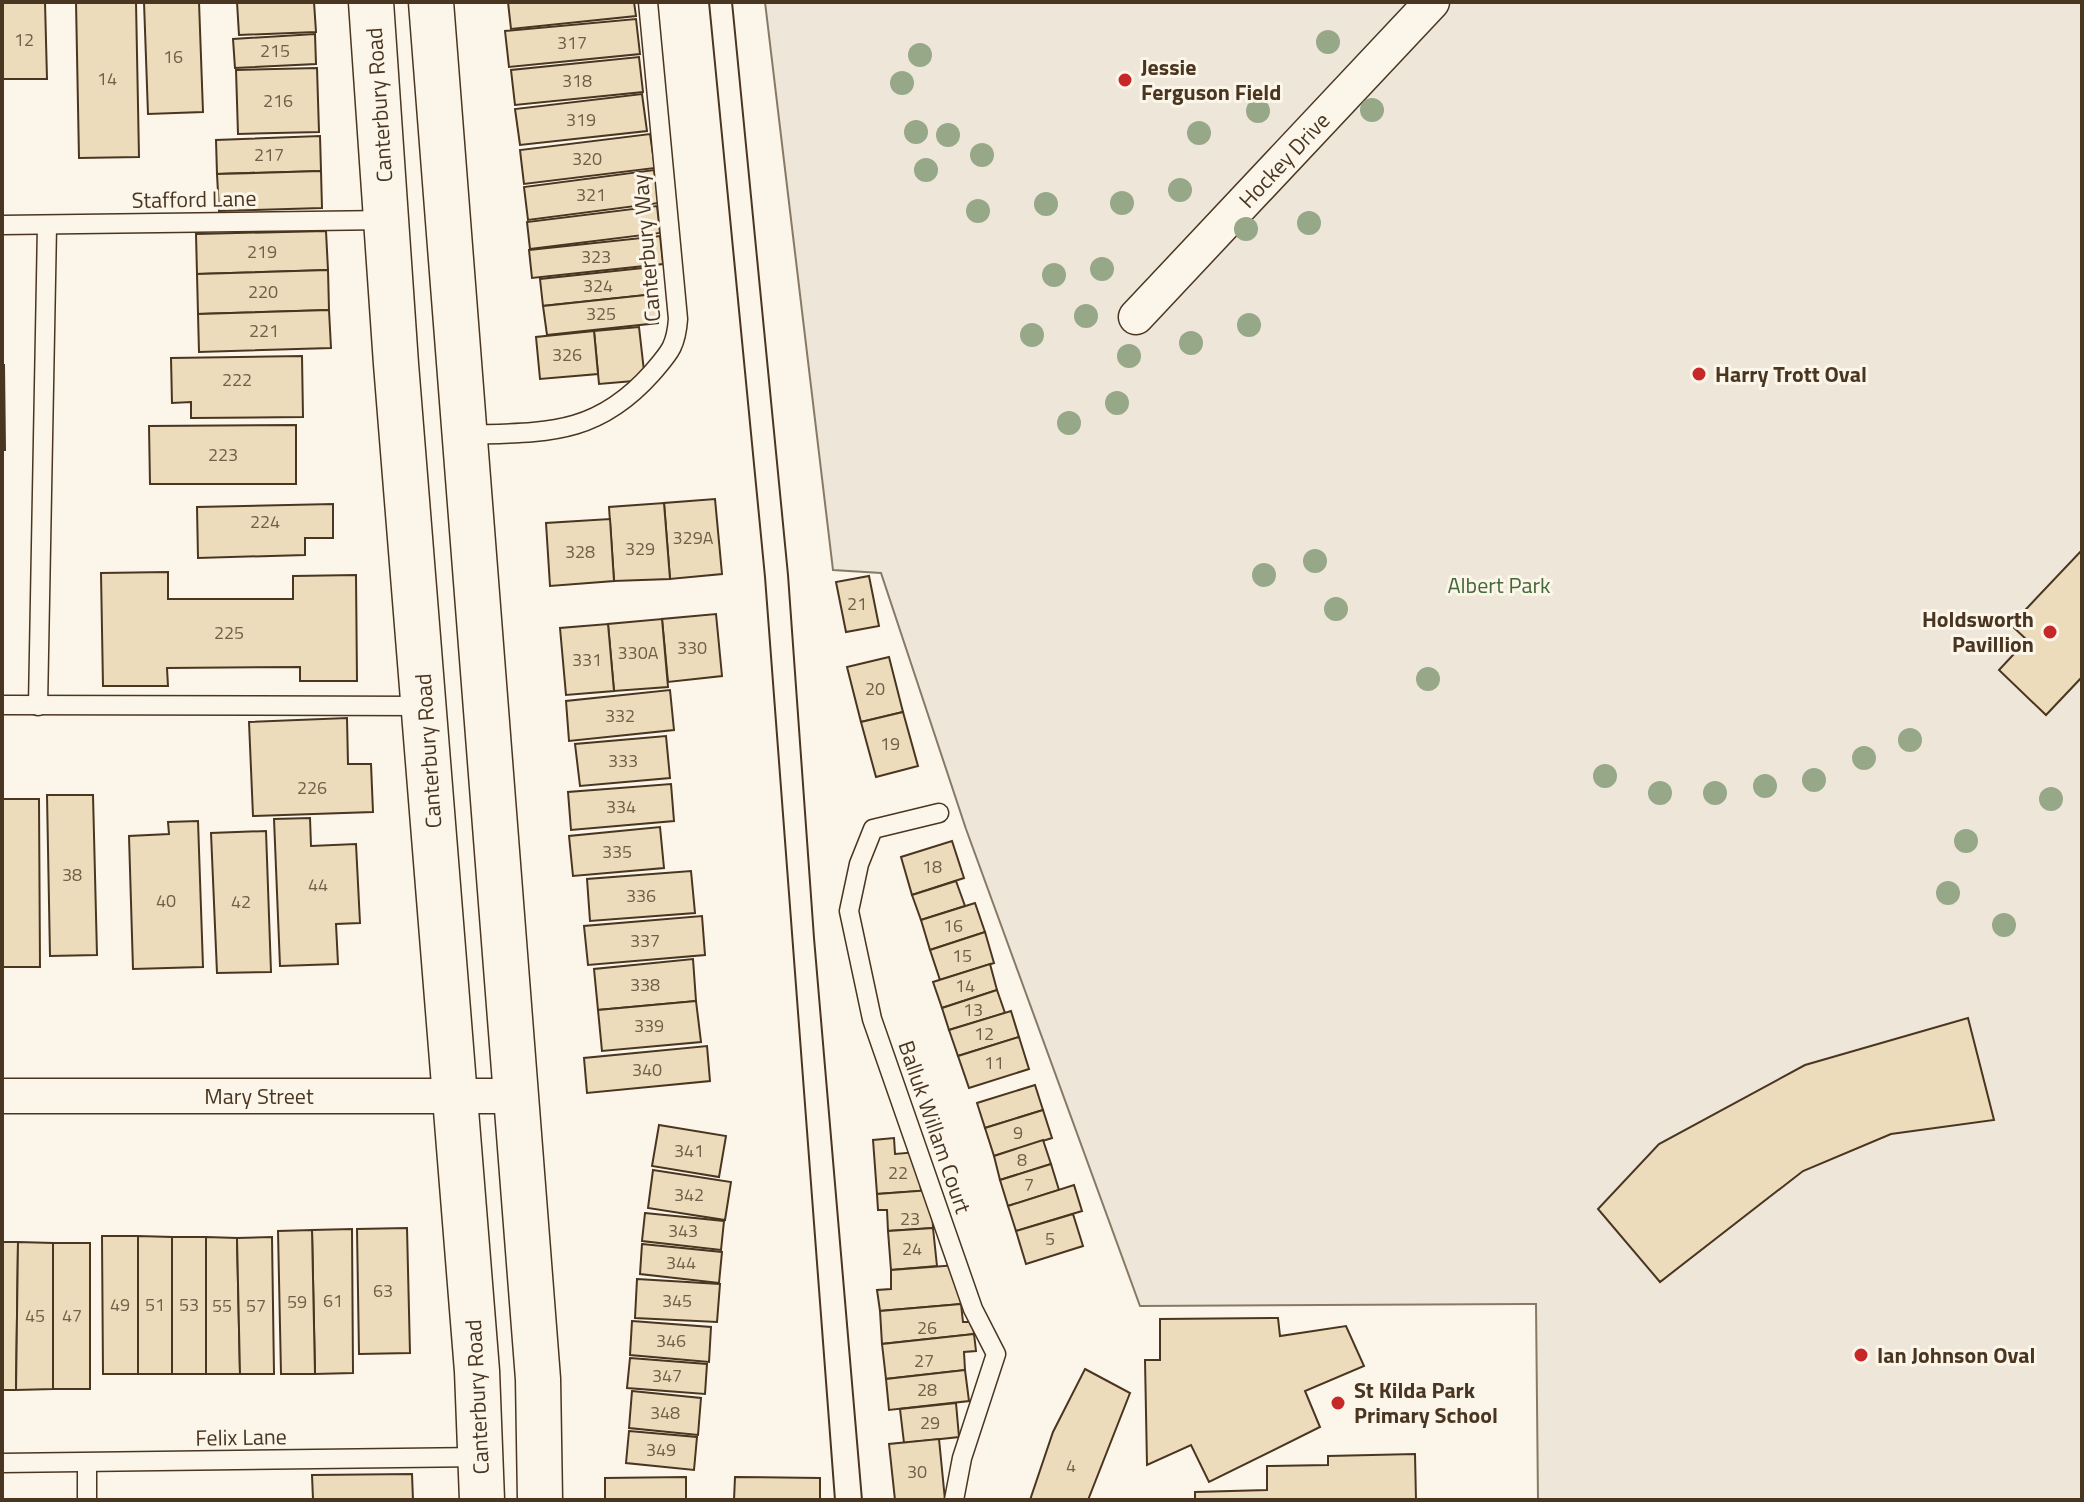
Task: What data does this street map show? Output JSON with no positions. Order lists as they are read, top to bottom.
{
  "streets": {
    "main road": ["Canterbury Road"],
    "street": ["Hockey Drive", "Mary Street"],
    "lane": [
      "Stafford Lane",
      "Canterbury Way",
      "Balluk Willam Court",
      "Felix Lane"
    ]
  },
  "crossings": [
    ["Canterbury Road", "Stafford Lane"],
    ["Canterbury Road", "Mary Street"],
    ["Canterbury Road", "Felix Lane"]
  ],
  "parks": ["Albert Park"],
  "places": [
    "Jessie Ferguson Field",
    "Harry Trott Oval",
    "Holdsworth Pavillion",
    "Ian Johnson Oval",
    "St Kilda Park Primary School"
  ],
  "house_numbers": [
    "12",
    "317",
    "215",
    "16",
    "14",
    "318",
    "216",
    "319",
    "217",
    "320",
    "321",
    "219",
    "323",
    "324",
    "220",
    "325",
    "221",
    "326",
    "222",
    "223",
    "224",
    "329A",
    "329",
    "328",
    "21",
    "225",
    "330",
    "330A",
    "331",
    "20",
    "332",
    "19",
    "333",
    "226",
    "334",
    "335",
    "18",
    "38",
    "44",
    "336",
    "40",
    "42",
    "16",
    "337",
    "15",
    "338",
    "14",
    "13",
    "339",
    "12",
    "11",
    "340",
    "9",
    "341",
    "8",
    "22",
    "7",
    "342",
    "23",
    "343",
    "5",
    "24",
    "344",
    "63",
    "61",
    "345",
    "59",
    "49",
    "51",
    "53",
    "55",
    "57",
    "45",
    "47",
    "26",
    "346",
    "27",
    "347",
    "28",
    "348",
    "29",
    "349",
    "4",
    "30"
  ]
}
